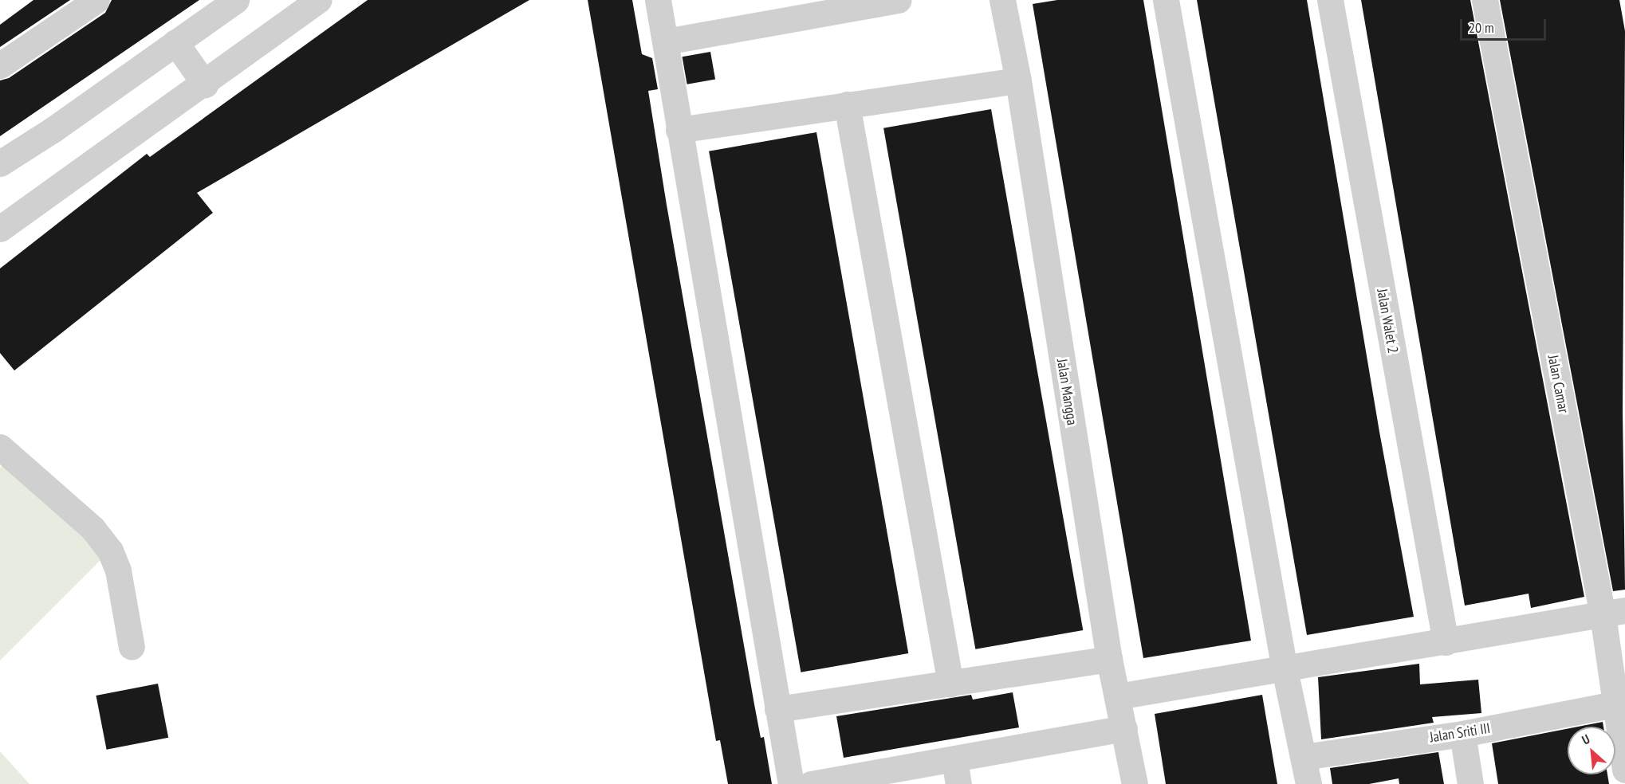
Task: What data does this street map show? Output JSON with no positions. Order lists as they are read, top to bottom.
{
  "streets": {
    "street": [
      "Jalan Walet 2",
      "Jalan Camar",
      "Jalan Mangga",
      "Jalan Sriti III"
    ]
  },
  "crossings": [
    ["Jalan Camar", "Jalan Sriti III"]
  ],
  "scale_bar": "20 m",
  "north": "top left"
}
